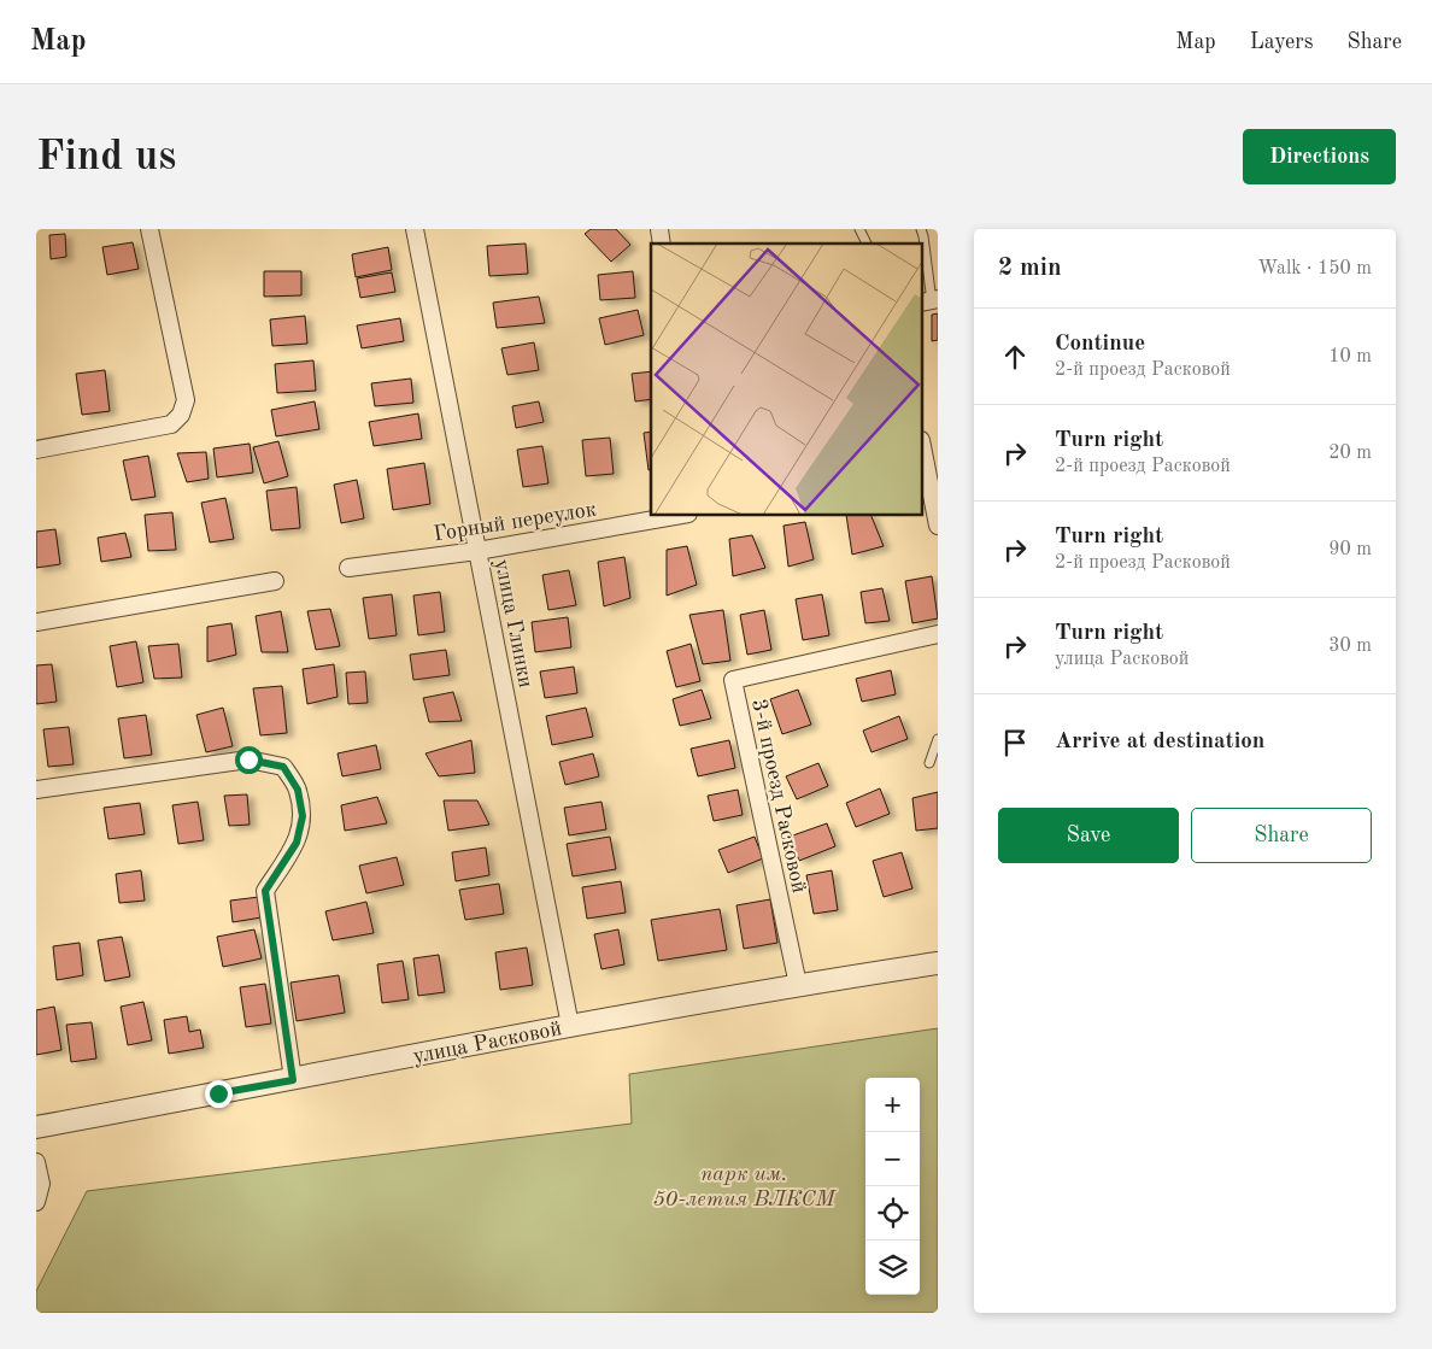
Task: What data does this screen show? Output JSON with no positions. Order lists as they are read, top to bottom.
{
  "streets": {
    "street": [
      "Горный переулок",
      "улица Глинки",
      "3-й проезд Расковой",
      "улица Расковой"
    ]
  },
  "crossings": [
    ["Горный переулок", "улица Глинки"],
    ["улица Глинки", "улица Расковой"],
    ["3-й проезд Расковой", "улица Расковой"]
  ],
  "parks": ["парк им. 50-летия ВЛКСМ"],
  "page": {
    "header": "Map",
    "nav": ["Map", "Layers", "Share"],
    "buttons": [
      "Directions",
      ["Save", "Share"]
    ],
    "title": "Find us",
    "heading": ["2 min", "Walk · 150 m"],
    "list": [
      ["Continue", "2-й проезд Расковой", "10 m"],
      ["Turn right", "2-й проезд Расковой", "20 m"],
      ["Turn right", "2-й проезд Расковой", "90 m"],
      ["Turn right", "улица Расковой", "30 m"],
      "Arrive at destination"
    ],
    "map_buttons": ["+", "−"]
  }
}
